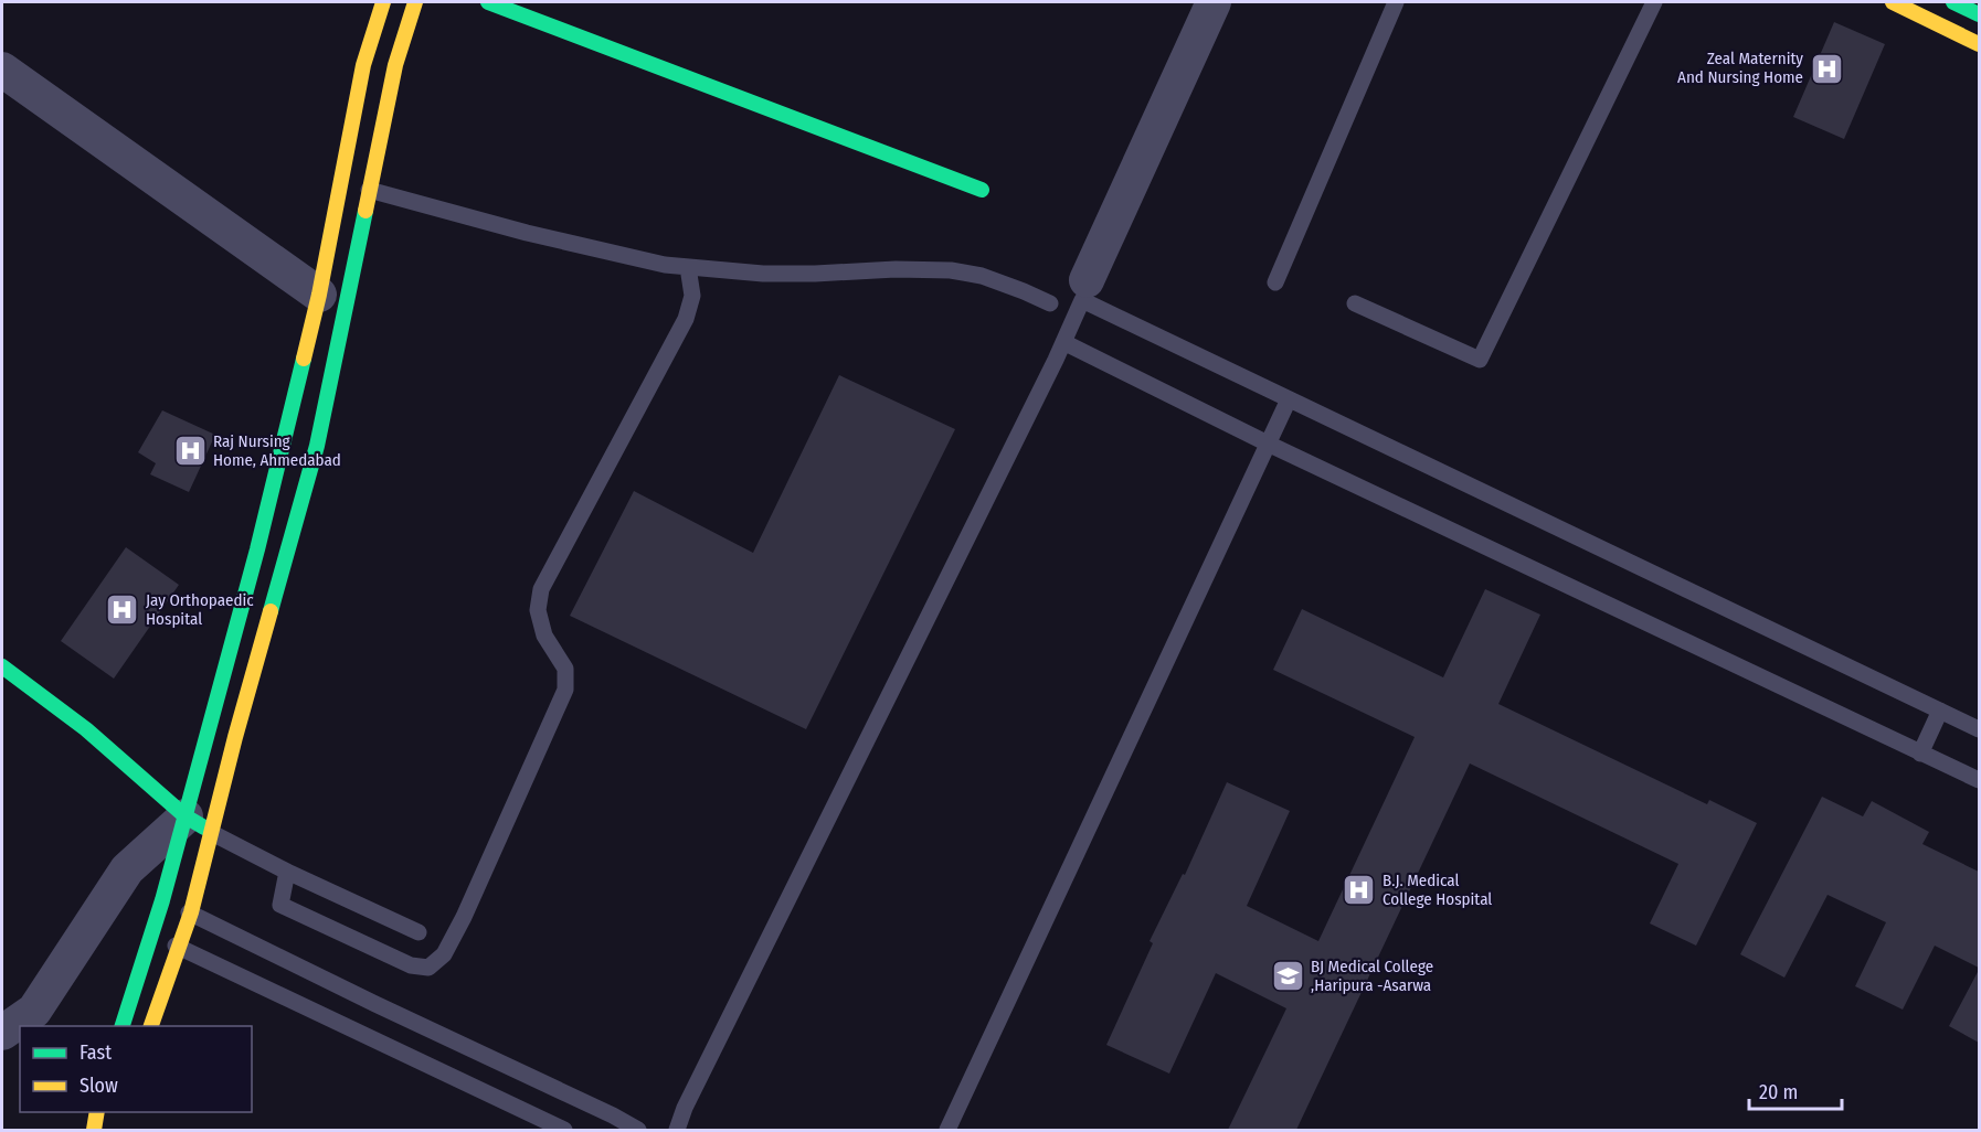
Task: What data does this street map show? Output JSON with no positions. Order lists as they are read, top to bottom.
{
  "places": {
    "hospital": [
      "Zeal Maternity And Nursing Home",
      "Raj Nursing Home, Ahmedabad",
      "Jay Orthopaedic Hospital",
      "B.J. Medical College Hospital"
    ],
    "school or university": ["BJ Medical College ,Haripura -Asarwa"]
  },
  "legend": ["Fast", "Slow"],
  "scale_bar": "20 m"
}
